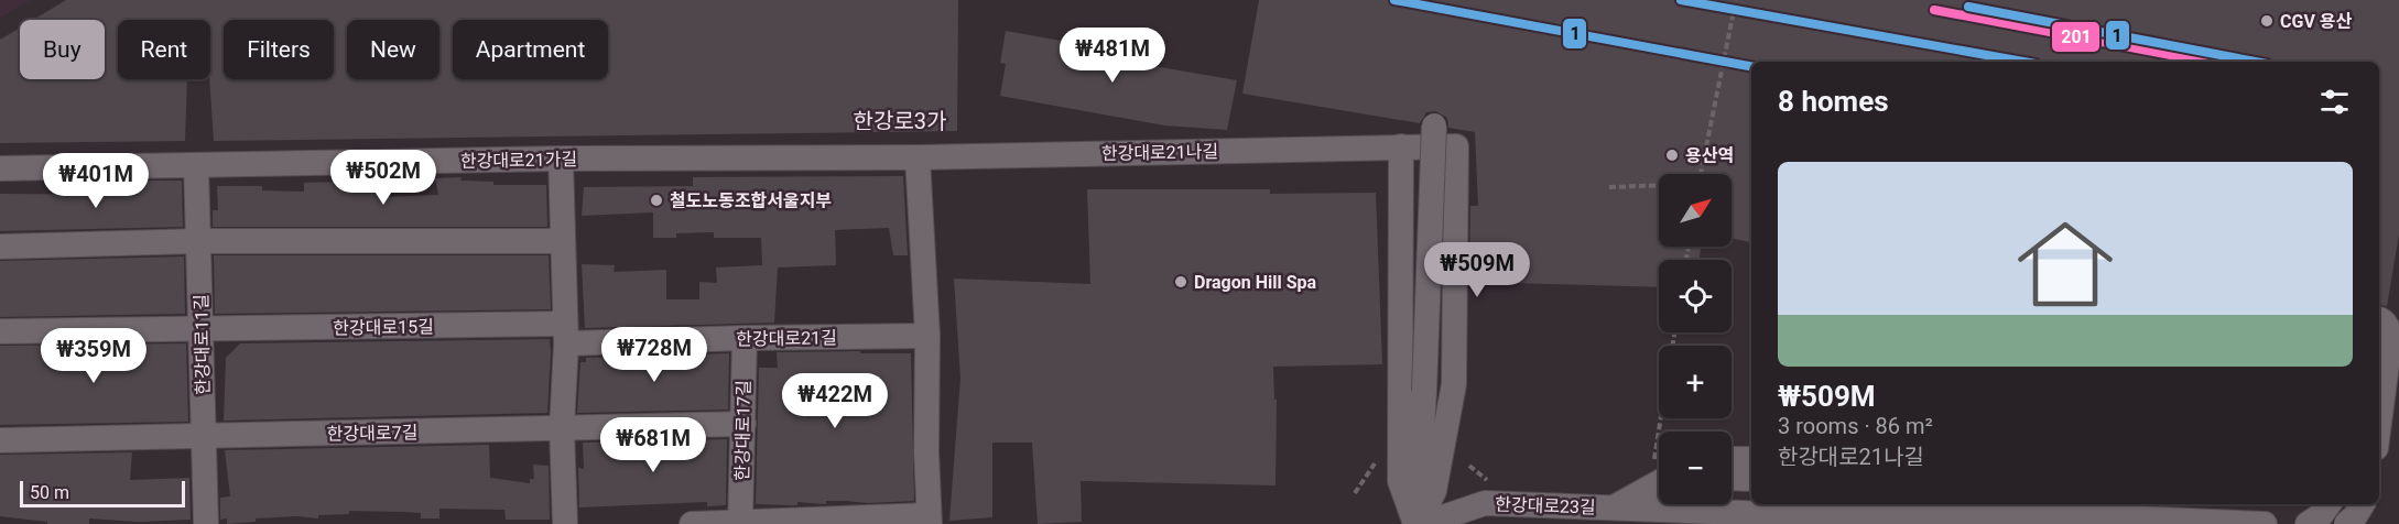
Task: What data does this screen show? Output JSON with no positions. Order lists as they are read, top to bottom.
{
  "streets": {
    "street": [
      "한강대로21나길",
      "한강대로21가길",
      "한강대로15길",
      "한강대로21길",
      "한강대로11길",
      "한강대로17길",
      "한강대로7길",
      "한강대로23길"
    ]
  },
  "crossings": [
    ["한강대로21나길", "한강대로21가길"],
    ["한강대로21가길", "한강대로11길"],
    ["한강대로15길", "한강대로21길"],
    ["한강대로15길", "한강대로11길"],
    ["한강대로21길", "한강대로17길"],
    ["한강대로11길", "한강대로7길"],
    ["한강대로17길", "한강대로7길"]
  ],
  "districts": ["한강로3가"],
  "places": [
    "CGV 용산",
    "용산역",
    "철도노동조합서울지부",
    "Dragon Hill Spa"
  ],
  "lines": ["transit line 1", "transit line 201"],
  "scale_bar": "50 m",
  "north": "top right",
  "page": {
    "chip": [
      "Buy",
      "Rent",
      "Filters",
      "New",
      "Apartment"
    ],
    "price": [
      "₩481M",
      "₩502M",
      "₩401M",
      "₩509M",
      "₩728M",
      "₩359M",
      "₩422M",
      "₩681M"
    ],
    "heading": "8 homes",
    "list": [
      {
        "name": "₩509M",
        "note": "3 rooms · 86 m² · 한강대로21나길"
      }
    ],
    "map_buttons": ["+", "−"],
    "scale": "50 m"
  }
}
